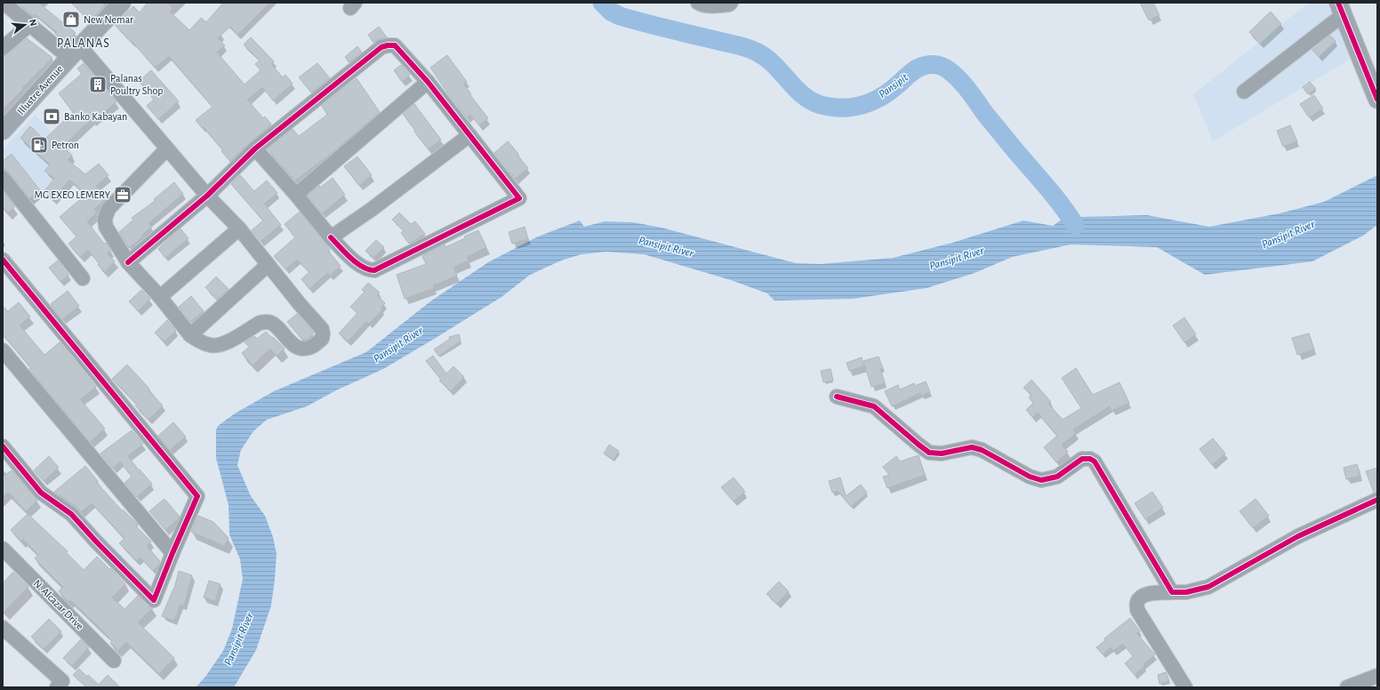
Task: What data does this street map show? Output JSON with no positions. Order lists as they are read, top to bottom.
{
  "streets": {
    "main road": ["Illustre Avenue"],
    "street": ["N. Alcazar Drive"]
  },
  "districts": ["PALANAS"],
  "water": ["Pansipit", "Pansipit River"],
  "places": {
    "shop": ["New Nemar"],
    "building": ["Palanas Poultry Shop"],
    "bank": ["Banko Kabayan"],
    "fuel station": ["Petron"],
    "office": ["MG EXEO LEMERY"]
  },
  "north": "right"
}
